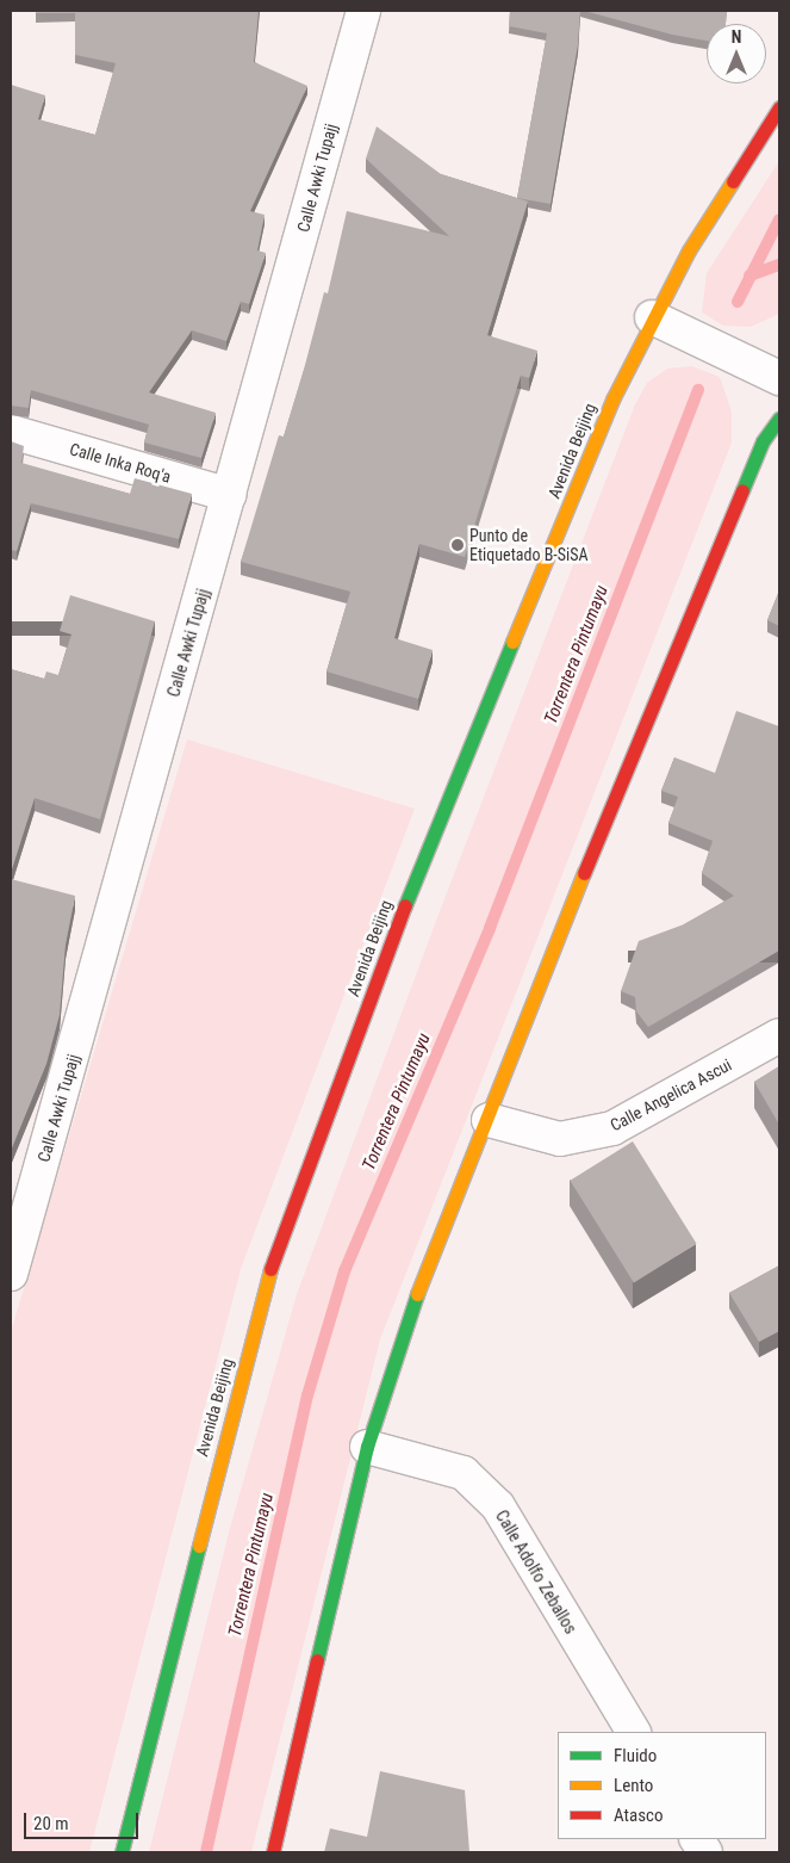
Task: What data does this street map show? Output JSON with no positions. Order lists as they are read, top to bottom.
{
  "streets": {
    "main road": ["Avenida Beijing"],
    "street": [
      "Calle Awki Tupajj",
      "Calle Inka Roq'a",
      "Calle Angelica Ascui",
      "Calle Adolfo Zeballos"
    ]
  },
  "crossings": [
    ["Calle Awki Tupajj", "Calle Inka Roq'a"]
  ],
  "water": ["Torrentera Pintumayu"],
  "places": ["Punto de Etiquetado B-SiSA"],
  "legend": ["Fluido", "Lento", "Atasco"],
  "scale_bar": "20 m",
  "north": "top"
}
